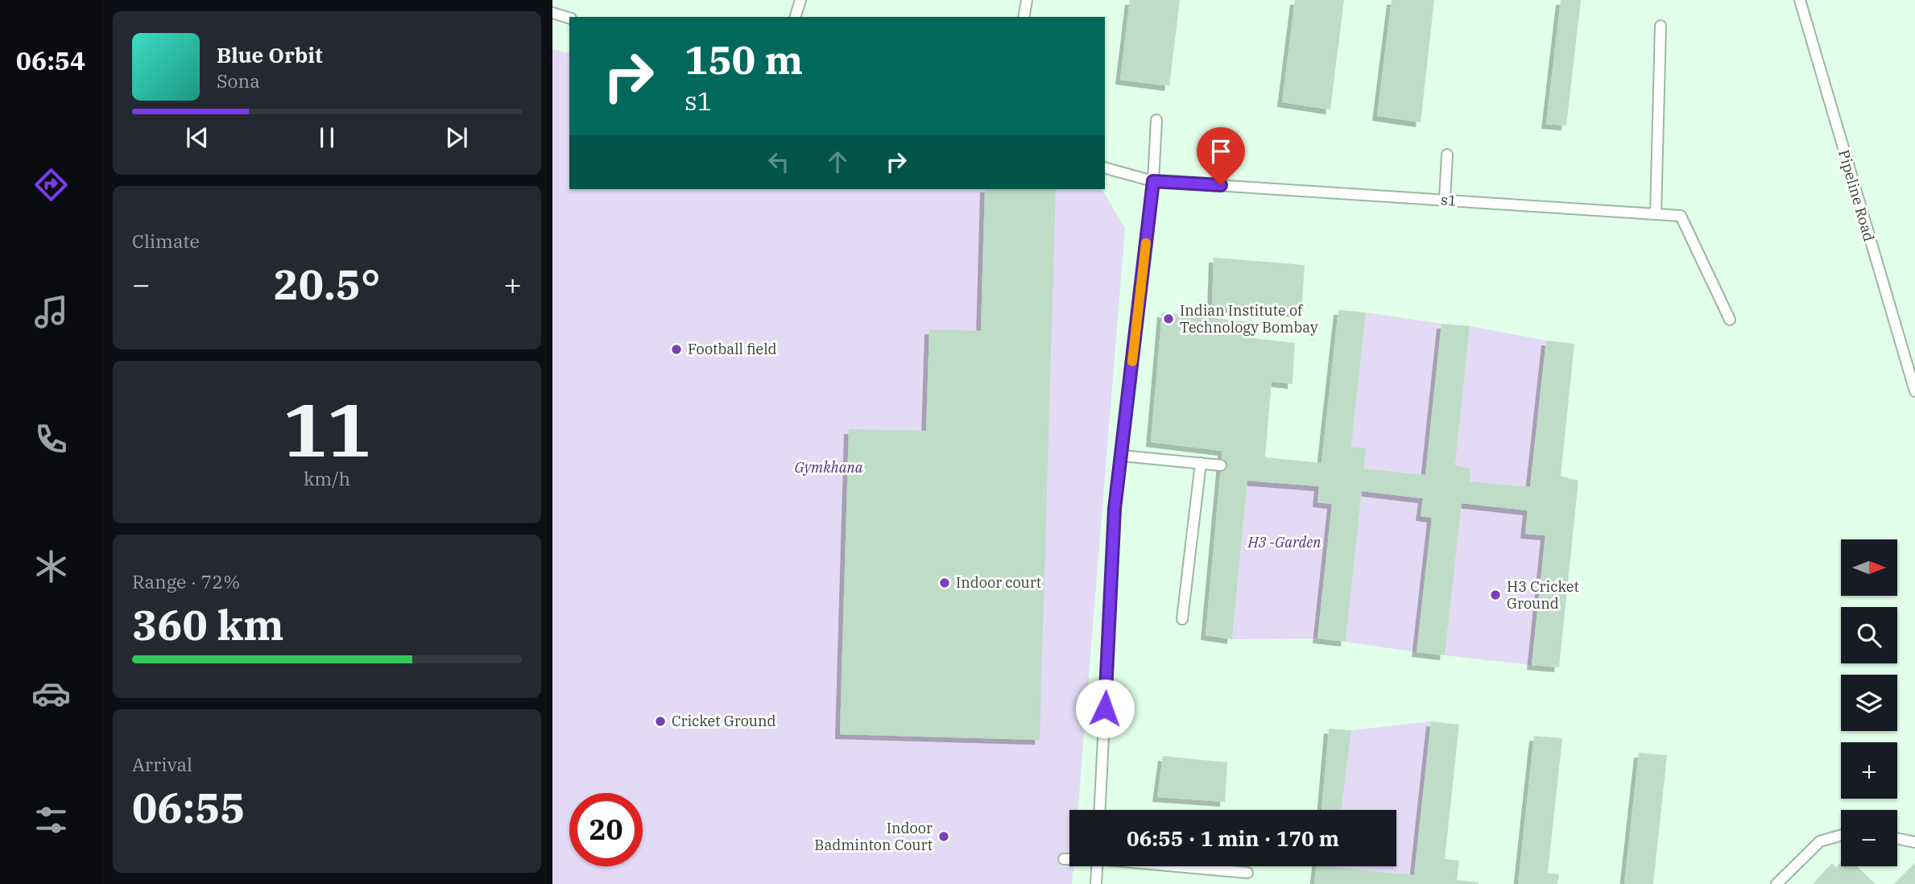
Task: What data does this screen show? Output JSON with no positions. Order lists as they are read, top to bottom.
{
  "streets": {
    "lane": ["Pipeline Road", "s1"]
  },
  "parks": ["Gymkhana", "H3 -Garden"],
  "places": [
    "Indian Institute of Technology Bombay",
    "Football field",
    "Indoor court",
    "H3 Cricket Ground",
    "Cricket Ground",
    "Indoor Badminton Court"
  ],
  "north": "right",
  "page": {
    "tabs": "06:54",
    "turn": ["150 m", "s1"],
    "song": ["Blue Orbit", "Sona"],
    "tile": [
      "Climate",
      ["11", "km/h"],
      ["Range · 72%", "360 km"],
      ["Arrival", "06:55"]
    ],
    "heat": ["−", "20.5°", "+"],
    "map_buttons": ["+", "−"],
    "limit": "20",
    "trip": "06:55 · 1 min · 170 m"
  }
}
